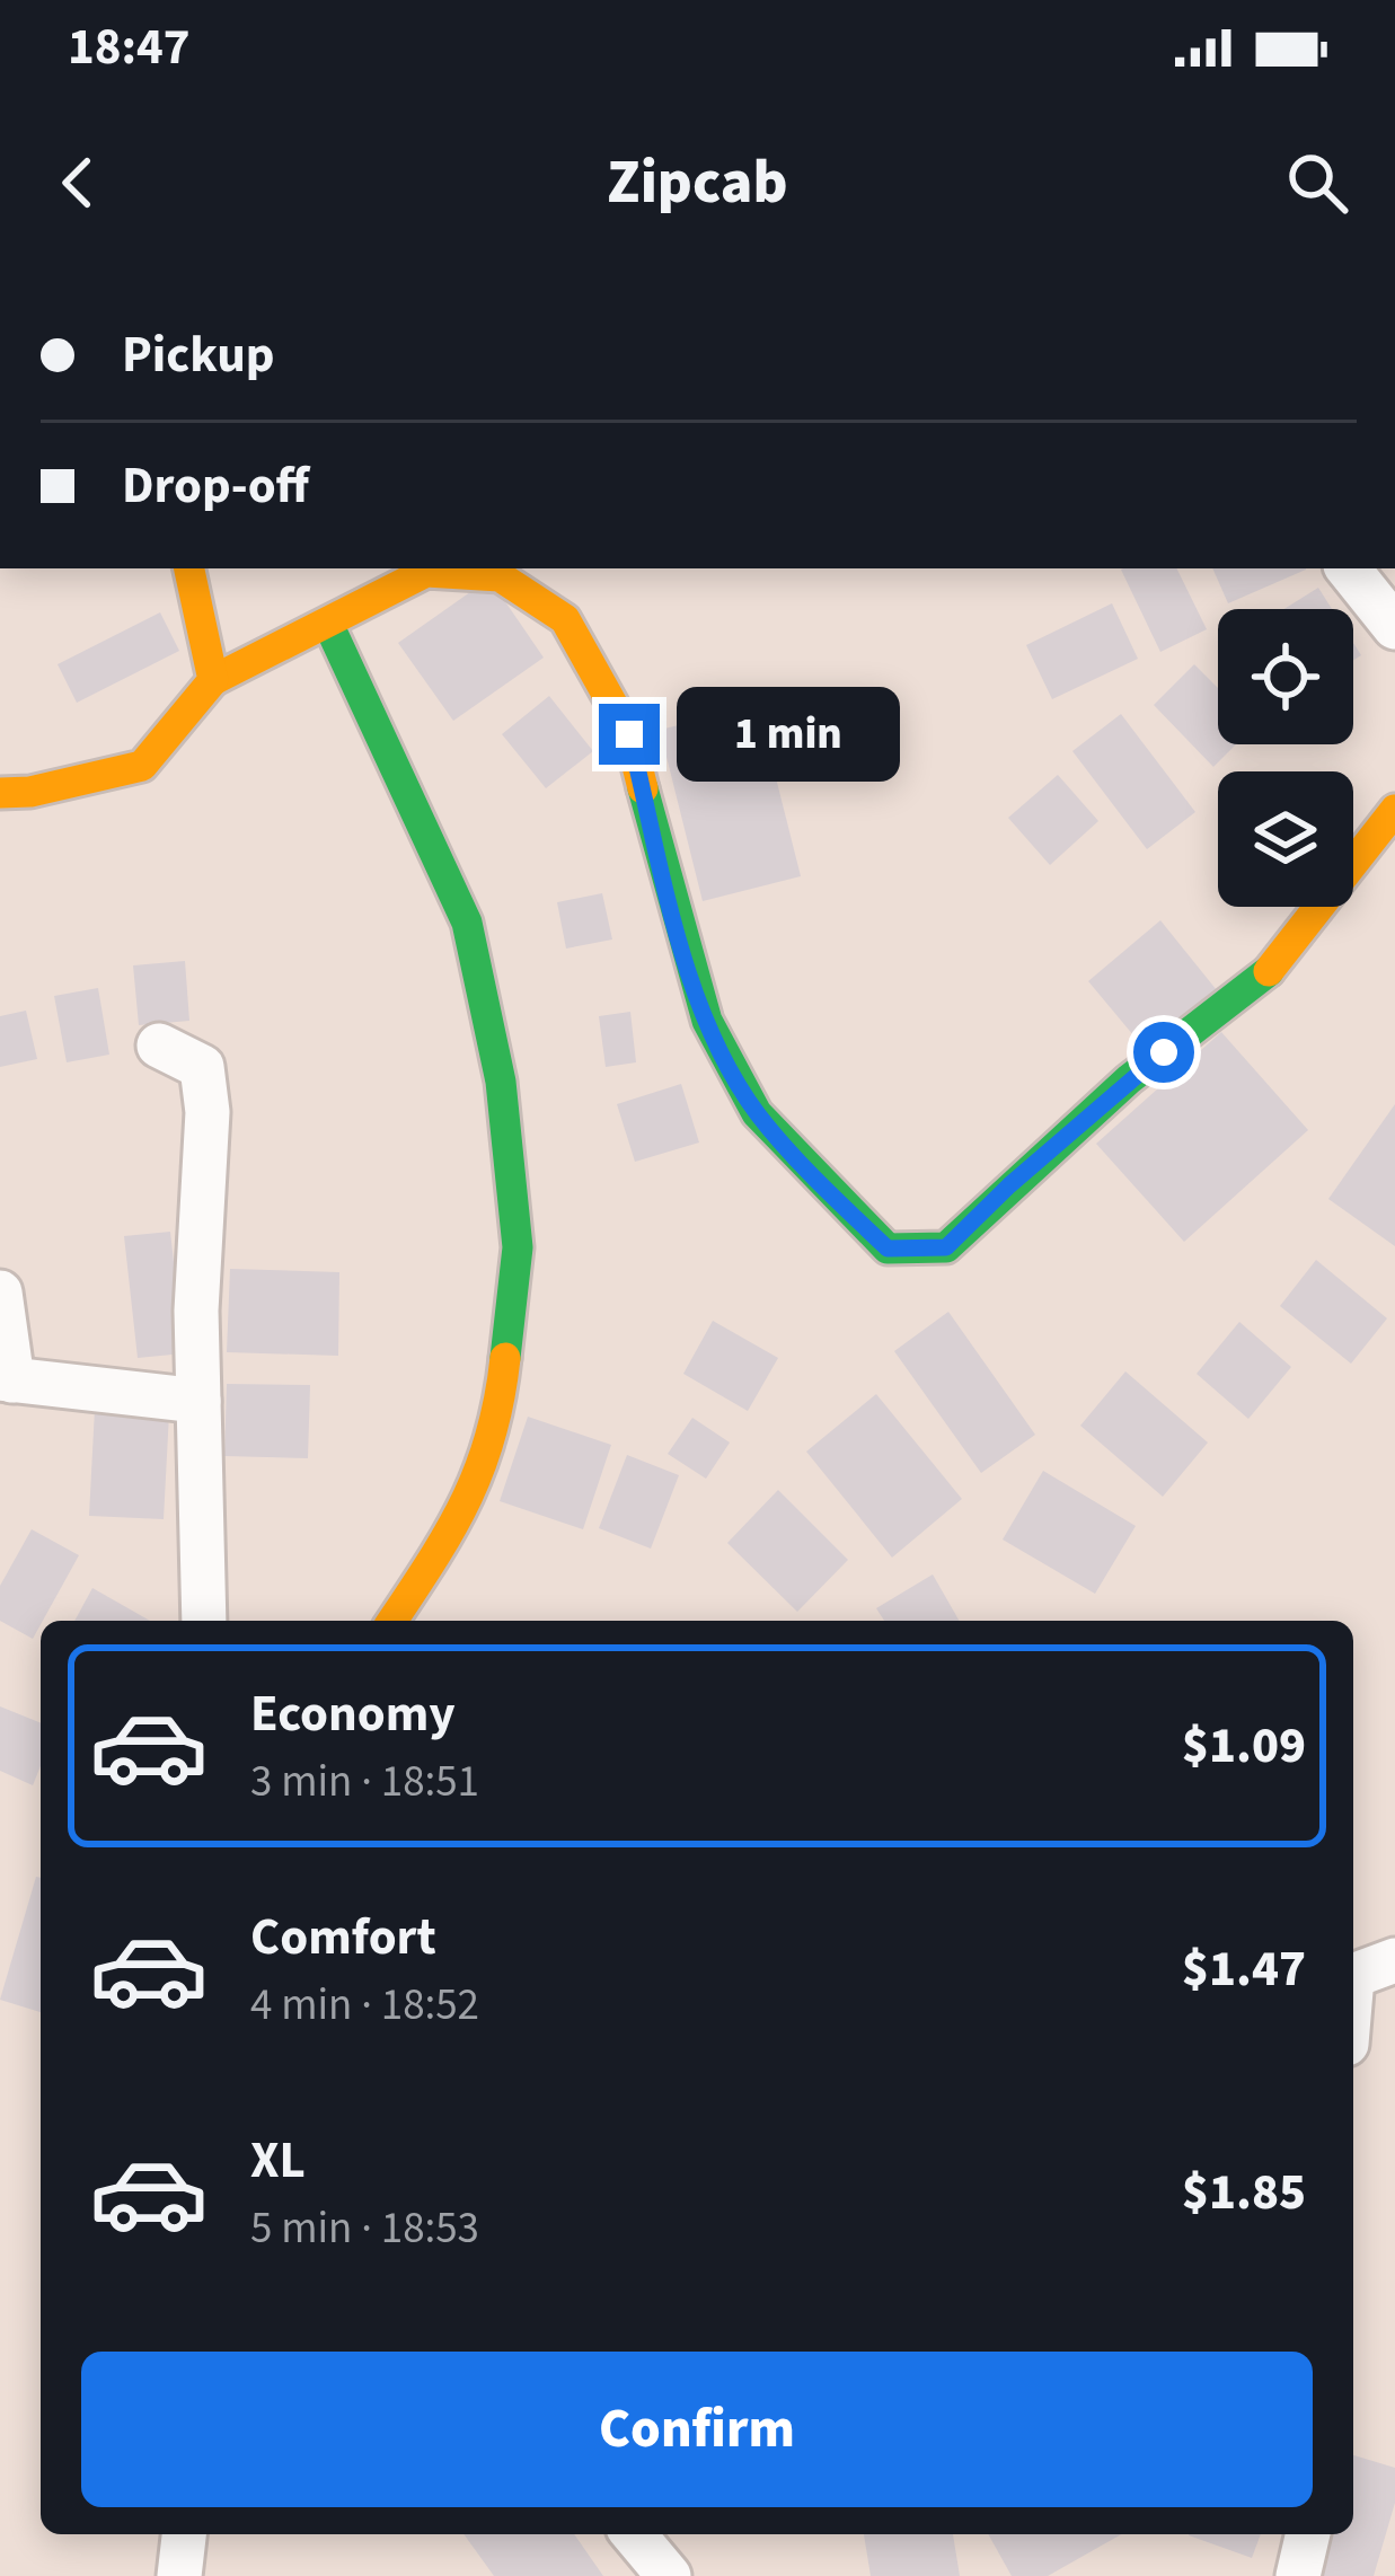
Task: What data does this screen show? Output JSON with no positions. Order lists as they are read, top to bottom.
{
  "page": {
    "status": "18:47",
    "header": "Zipcab",
    "banner": ["Pickup", "Drop-off"],
    "bubble": "1 min",
    "list": [
      {
        "name": "Economy",
        "note": "3 min · 18:51",
        "value": "$1.09"
      },
      {
        "name": "Comfort",
        "note": "4 min · 18:52",
        "value": "$1.47"
      },
      {
        "name": "XL",
        "note": "5 min · 18:53",
        "value": "$1.85"
      }
    ],
    "buttons": "Confirm"
  }
}
